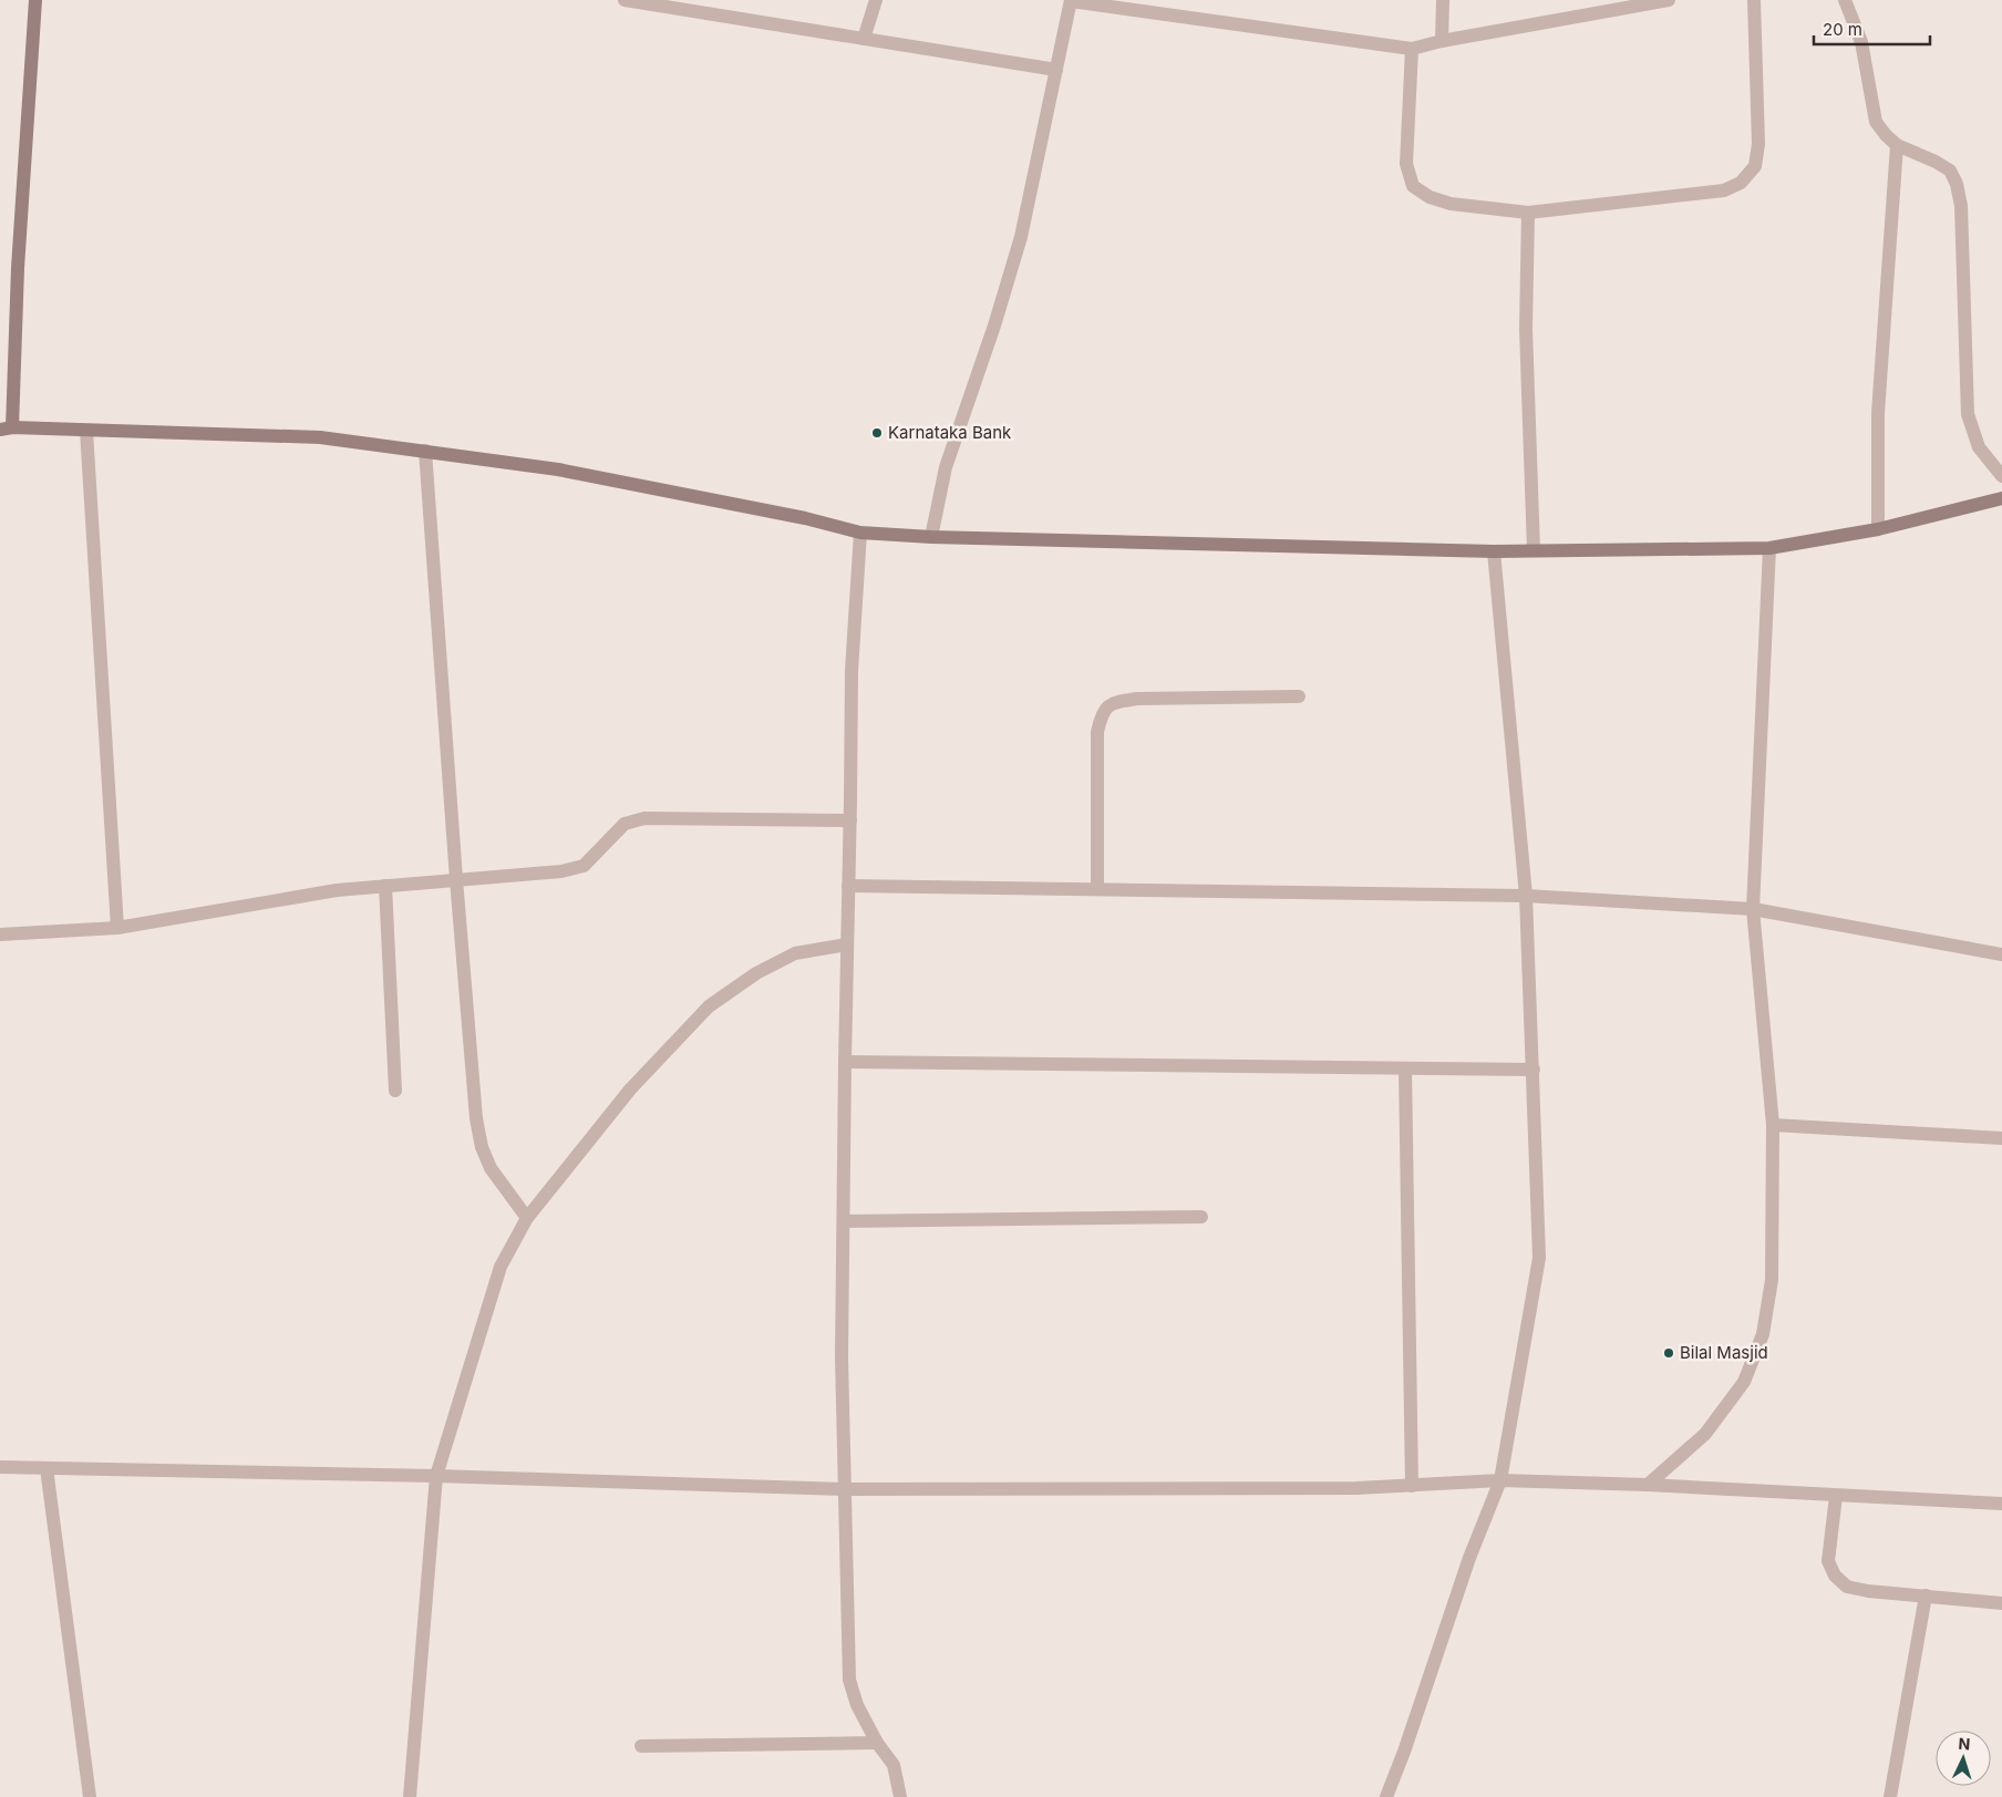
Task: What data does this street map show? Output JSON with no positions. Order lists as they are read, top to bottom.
{
  "places": ["Karnataka Bank", "Bilal Masjid"],
  "scale_bar": "20 m",
  "north": "top"
}
